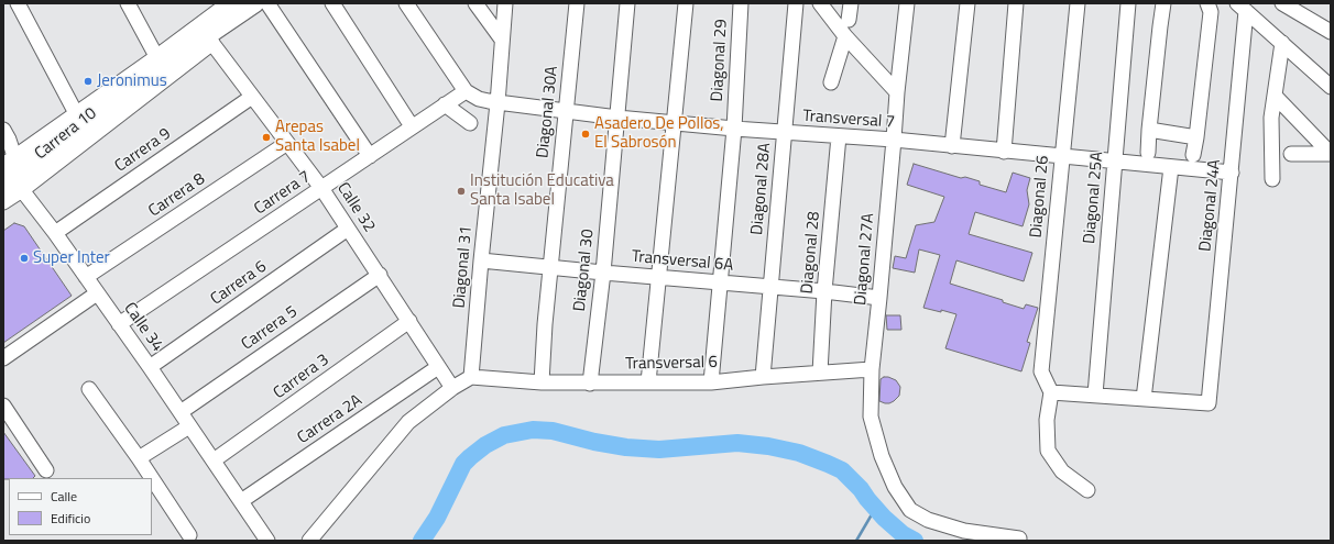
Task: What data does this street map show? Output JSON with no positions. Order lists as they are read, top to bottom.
{
  "streets": {
    "street": [
      "Diagonal 29",
      "Diagonal 30A",
      "Transversal 7",
      "Carrera 9",
      "Diagonal 28A",
      "Carrera 7",
      "Carrera 8",
      "Diagonal 26",
      "Diagonal 25A",
      "Diagonal 24A",
      "Calle 32",
      "Diagonal 28",
      "Diagonal 27A",
      "Transversal 6A",
      "Diagonal 31",
      "Diagonal 30",
      "Carrera 6",
      "Calle 34",
      "Carrera 5",
      "Transversal 6",
      "Carrera 3",
      "Carrera 2A"
    ]
  },
  "crossings": [
    ["Diagonal 29", "Transversal 7"],
    ["Diagonal 29", "Transversal 6A"],
    ["Diagonal 29", "Transversal 6"],
    ["Diagonal 30A", "Transversal 7"],
    ["Diagonal 30A", "Transversal 6A"],
    ["Diagonal 30A", "Transversal 6"],
    ["Transversal 7", "Diagonal 28A"],
    ["Transversal 7", "Carrera 7"],
    ["Transversal 7", "Diagonal 26"],
    ["Transversal 7", "Diagonal 25A"],
    ["Transversal 7", "Diagonal 24A"],
    ["Transversal 7", "Diagonal 28"],
    ["Transversal 7", "Diagonal 27A"],
    ["Transversal 7", "Diagonal 31"],
    ["Transversal 7", "Diagonal 30"],
    ["Carrera 9", "Calle 32"],
    ["Carrera 9", "Calle 34"],
    ["Diagonal 28A", "Transversal 6A"],
    ["Diagonal 28A", "Transversal 6"],
    ["Carrera 7", "Calle 32"],
    ["Carrera 7", "Calle 34"],
    ["Carrera 8", "Calle 32"],
    ["Carrera 8", "Calle 34"],
    ["Calle 32", "Carrera 6"],
    ["Calle 32", "Carrera 5"],
    ["Calle 32", "Carrera 3"],
    ["Calle 32", "Carrera 2A"],
    ["Diagonal 28", "Transversal 6A"],
    ["Diagonal 28", "Transversal 6"],
    ["Diagonal 27A", "Transversal 6A"],
    ["Diagonal 27A", "Transversal 6"],
    ["Transversal 6A", "Diagonal 31"],
    ["Transversal 6A", "Diagonal 30"],
    ["Diagonal 31", "Transversal 6"],
    ["Diagonal 30", "Transversal 6"],
    ["Carrera 6", "Calle 34"],
    ["Calle 34", "Carrera 5"],
    ["Calle 34", "Carrera 3"],
    ["Calle 34", "Carrera 2A"]
  ],
  "places": [
    "Jeronimus",
    "Asadero De Pollos, El Sabrosón",
    "Arepas Santa Isabel",
    "Institución Educativa Santa Isabel",
    "Super Inter"
  ],
  "legend": ["Calle", "Edificio"]
}
